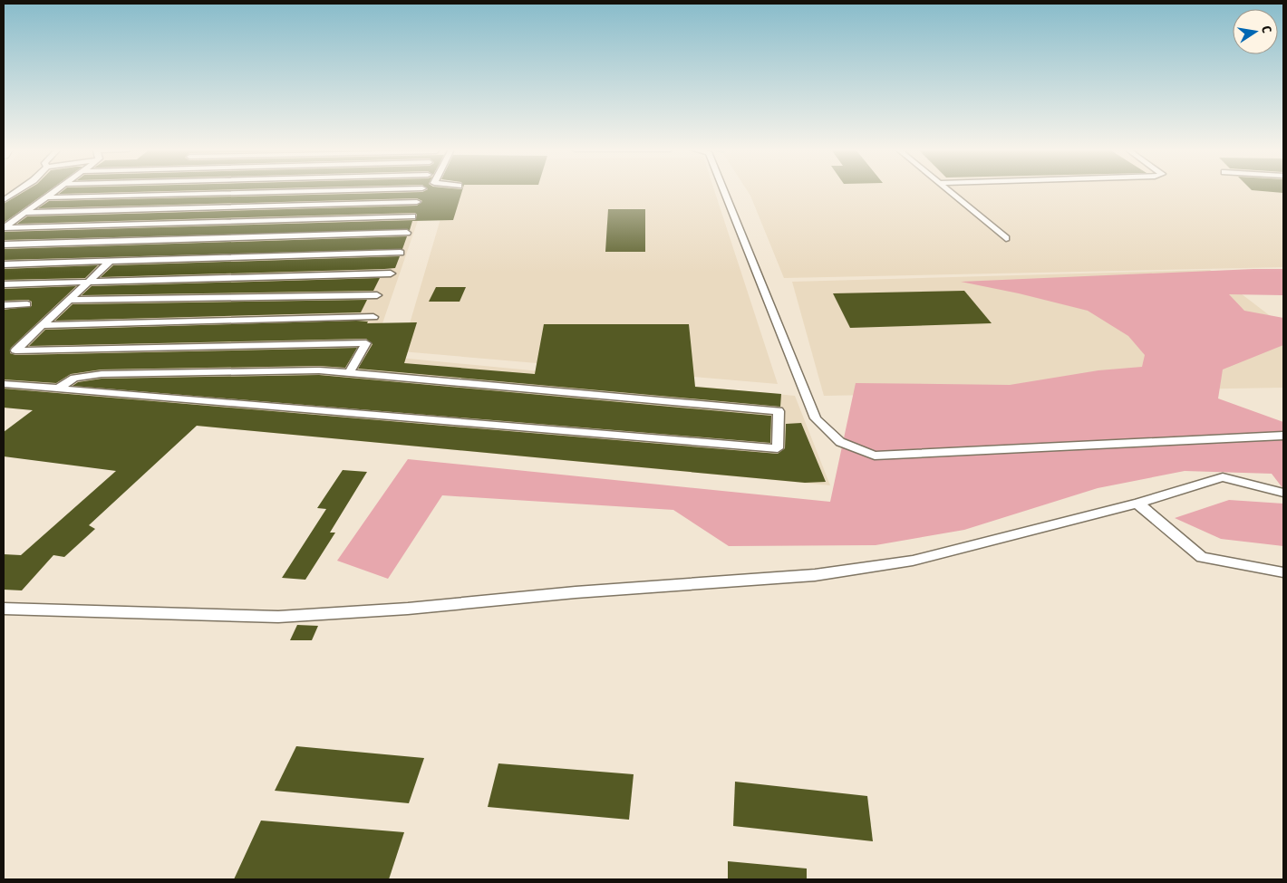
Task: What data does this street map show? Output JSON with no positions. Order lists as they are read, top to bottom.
{
  "north": "right"
}
